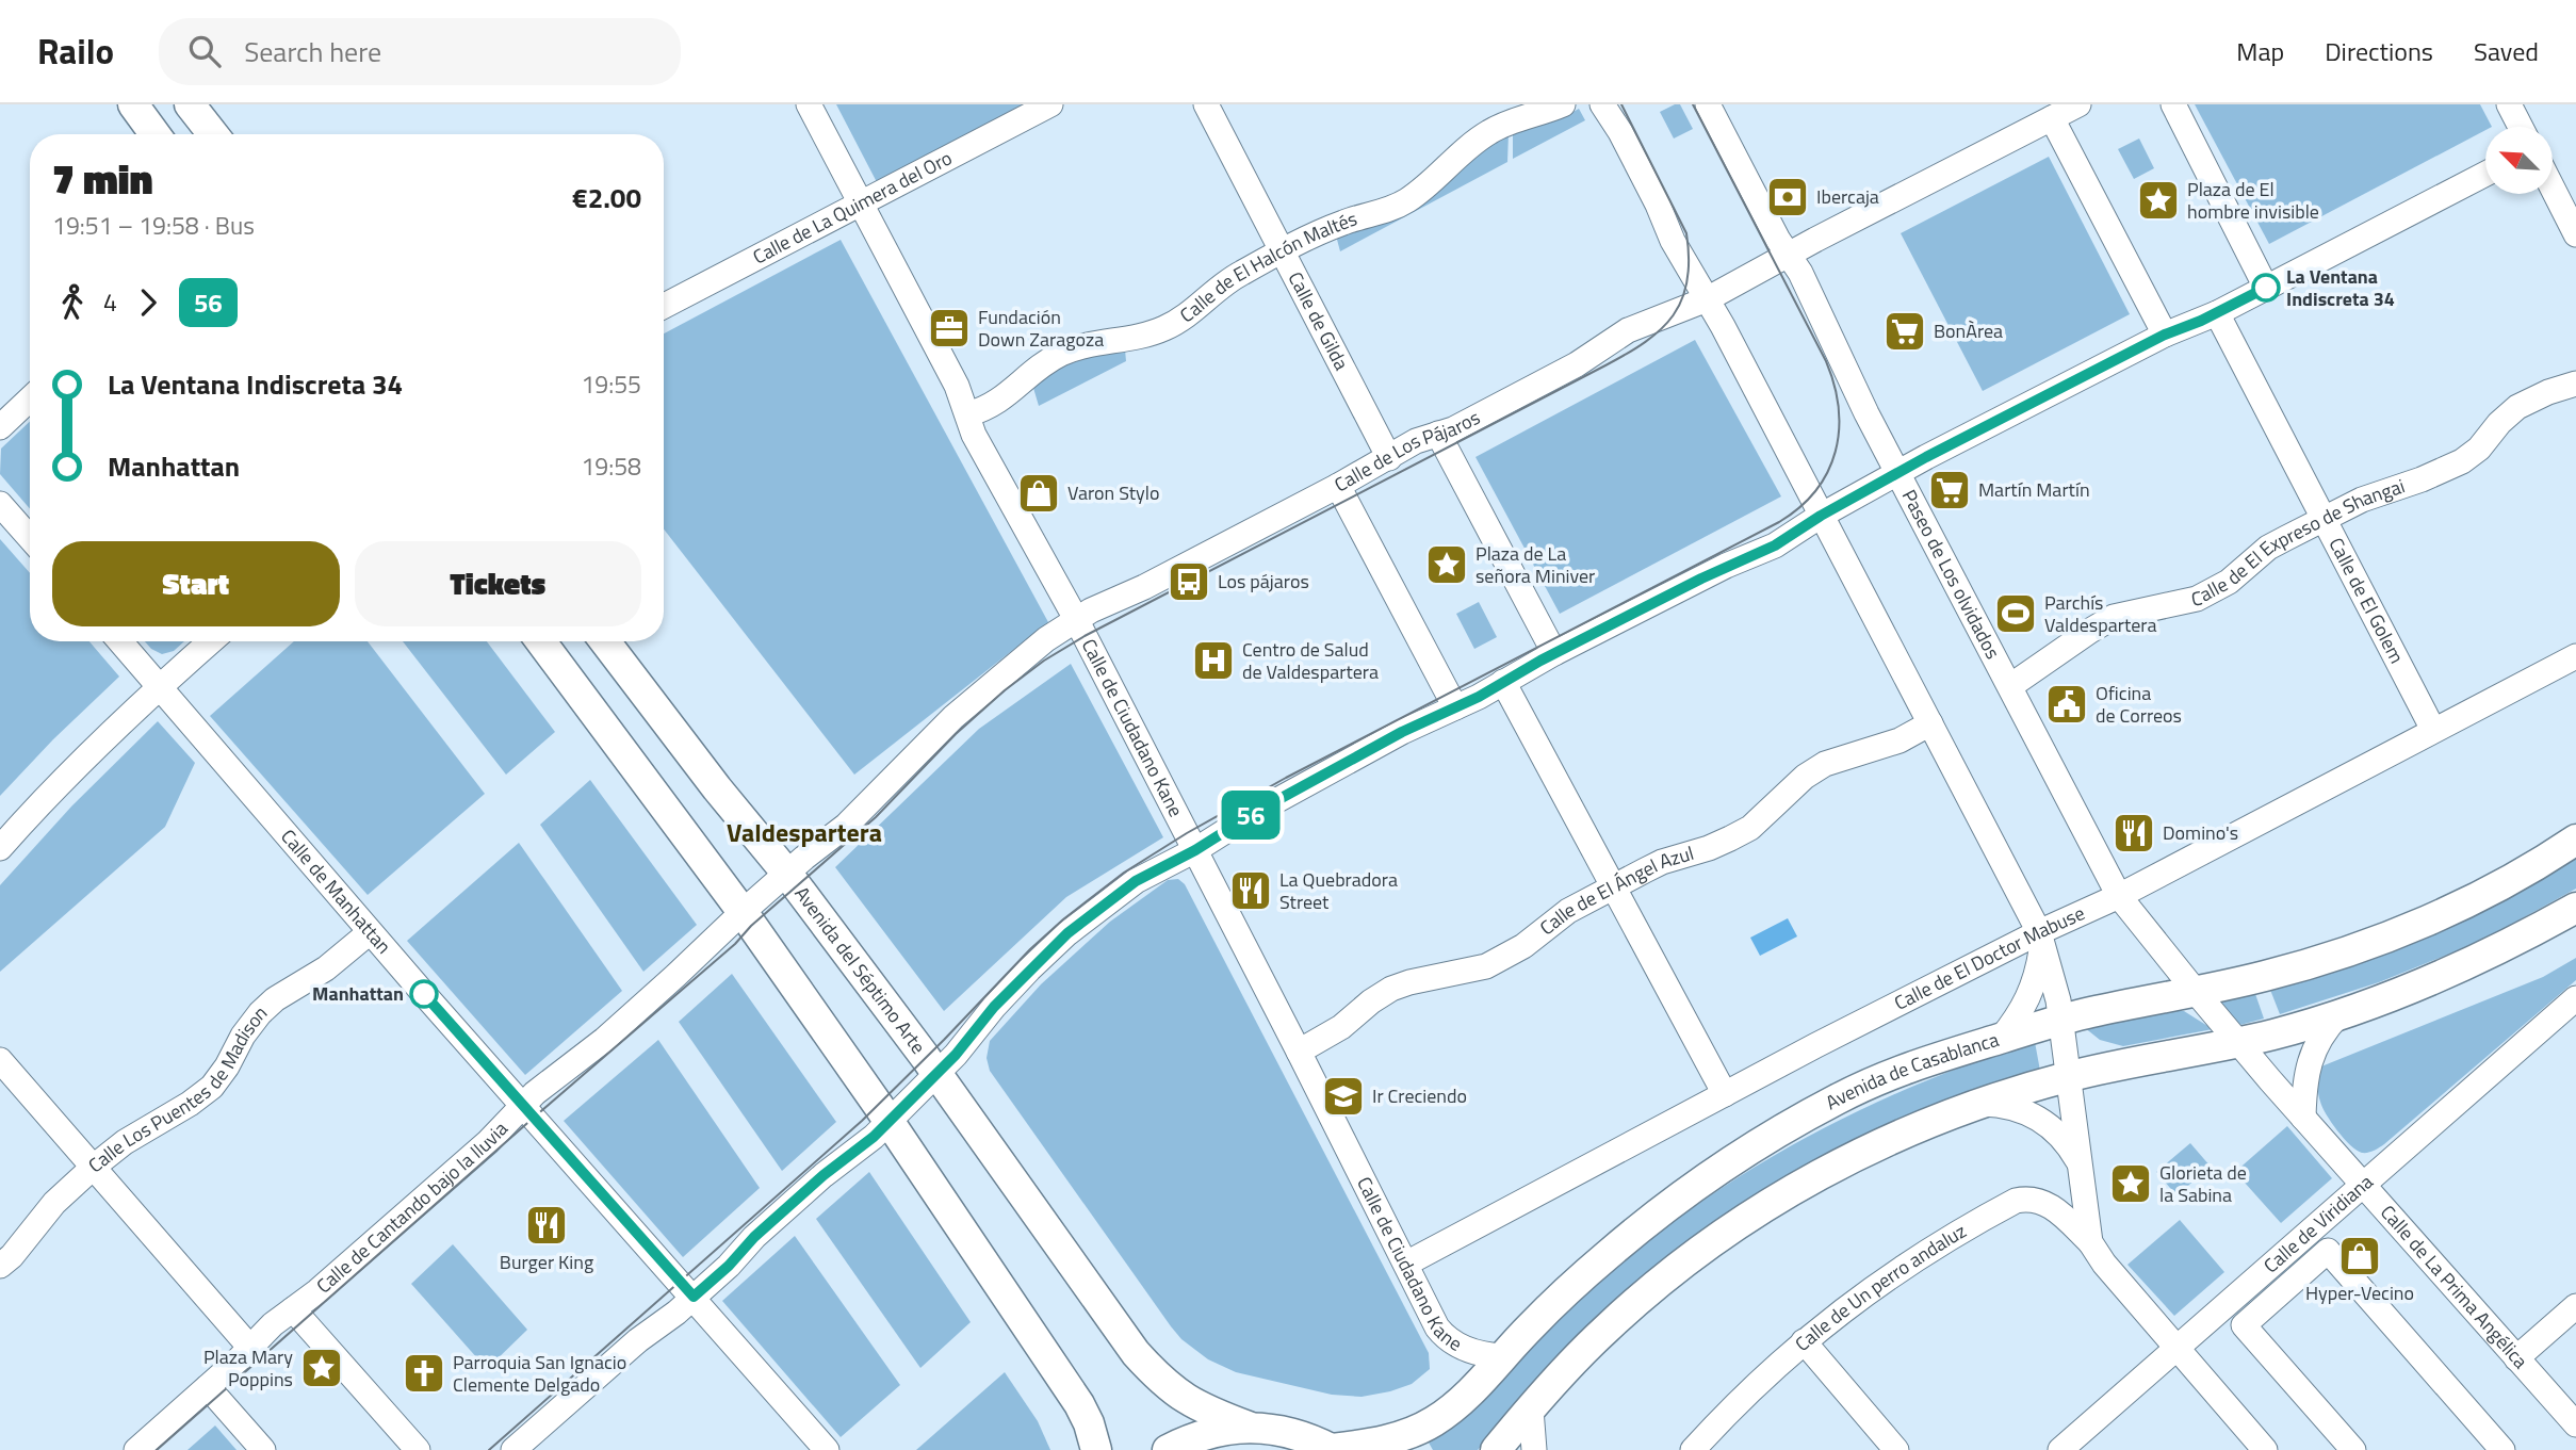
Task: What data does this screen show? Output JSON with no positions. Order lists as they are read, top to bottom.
{
  "streets": {
    "main road": ["Avenida del Séptimo Arte", "Avenida de Casablanca"],
    "street": [
      "Calle de La Quimera del Oro",
      "Calle de El Halcón Maltés",
      "Calle de Gilda",
      "Calle de Los Pájaros",
      "Calle de El Expreso de Shangai",
      "Paseo de Los olvidados",
      "Calle de El Golem",
      "Calle de Ciudadano Kane",
      "Calle de Manhattan",
      "Calle de El Ángel Azul",
      "Calle de El Doctor Mabuse",
      "Calle Los Puentes de Madison",
      "Calle de Cantando bajo la lluvia",
      "Calle de Viridiana",
      "Calle de Un perro andaluz",
      "Calle de La Prima Angélica"
    ]
  },
  "crossings": [
    ["Calle de La Quimera del Oro", "Calle de Ciudadano Kane"],
    ["Calle de El Halcón Maltés", "Calle de Gilda"],
    ["Calle de El Halcón Maltés", "Calle de Ciudadano Kane"],
    ["Calle de Gilda", "Calle de Los Pájaros"],
    ["Calle de Los Pájaros", "Paseo de Los olvidados"],
    ["Calle de Los Pájaros", "Calle de Ciudadano Kane"],
    ["Calle de Los Pájaros", "Avenida del Séptimo Arte"],
    ["Calle de Los Pájaros", "Calle de Cantando bajo la lluvia"],
    ["Calle de El Expreso de Shangai", "Paseo de Los olvidados"],
    ["Calle de El Expreso de Shangai", "Calle de El Golem"],
    ["Paseo de Los olvidados", "Calle de El Doctor Mabuse"],
    ["Paseo de Los olvidados", "Avenida de Casablanca"],
    ["Paseo de Los olvidados", "Calle de La Prima Angélica"],
    ["Calle de El Golem", "Calle de El Doctor Mabuse"],
    ["Calle de Ciudadano Kane", "Calle de El Ángel Azul"],
    ["Calle de Ciudadano Kane", "Calle de El Doctor Mabuse"],
    ["Calle de Ciudadano Kane", "Avenida de Casablanca"],
    ["Calle de Manhattan", "Calle Los Puentes de Madison"],
    ["Calle de Manhattan", "Calle de Cantando bajo la lluvia"],
    ["Avenida del Séptimo Arte", "Calle de Cantando bajo la lluvia"],
    ["Avenida de Casablanca", "Calle de La Prima Angélica"],
    ["Calle de Viridiana", "Calle de Un perro andaluz"],
    ["Calle de Viridiana", "Calle de La Prima Angélica"]
  ],
  "districts": ["Valdespartera"],
  "places": {
    "bank": ["Ibercaja"],
    "place": [
      "Plaza de El hombre invisible",
      "Plaza de La señora Miniver",
      "Glorieta de la Sabina",
      "Plaza Mary Poppins"
    ],
    "other": ["La Ventana Indiscreta 34", "Manhattan"],
    "office": ["Fundación Down Zaragoza"],
    "supermarket": ["BonÀrea", "Martín Martín"],
    "shop": ["Varon Stylo", "Hyper-Vecino"],
    "bus stop": ["Los pájaros"],
    "sports": ["Parchís Valdespartera"],
    "hospital": ["Centro de Salud de Valdespartera"],
    "public building": ["Oficina de Correos"],
    "restaurant": ["Domino's", "La Quebradora Street", "Burger King"],
    "school or university": ["Ir Creciendo"],
    "church": ["Parroquia San Ignacio Clemente Delgado"]
  },
  "lines": ["bus line 56"],
  "north": "top left",
  "page": {
    "header": "Railo",
    "search": "Search here",
    "nav": ["Map", "Directions", "Saved"],
    "on_map": "56",
    "heading": ["7 min", "19:51 – 19:58 · Bus", "€2.00"],
    "legs": ["4", "56"],
    "list": [
      {
        "name": "La Ventana Indiscreta 34",
        "value": "19:55"
      },
      {
        "name": "Manhattan",
        "value": "19:58"
      }
    ],
    "buttons": ["Start", "Tickets"]
  }
}
